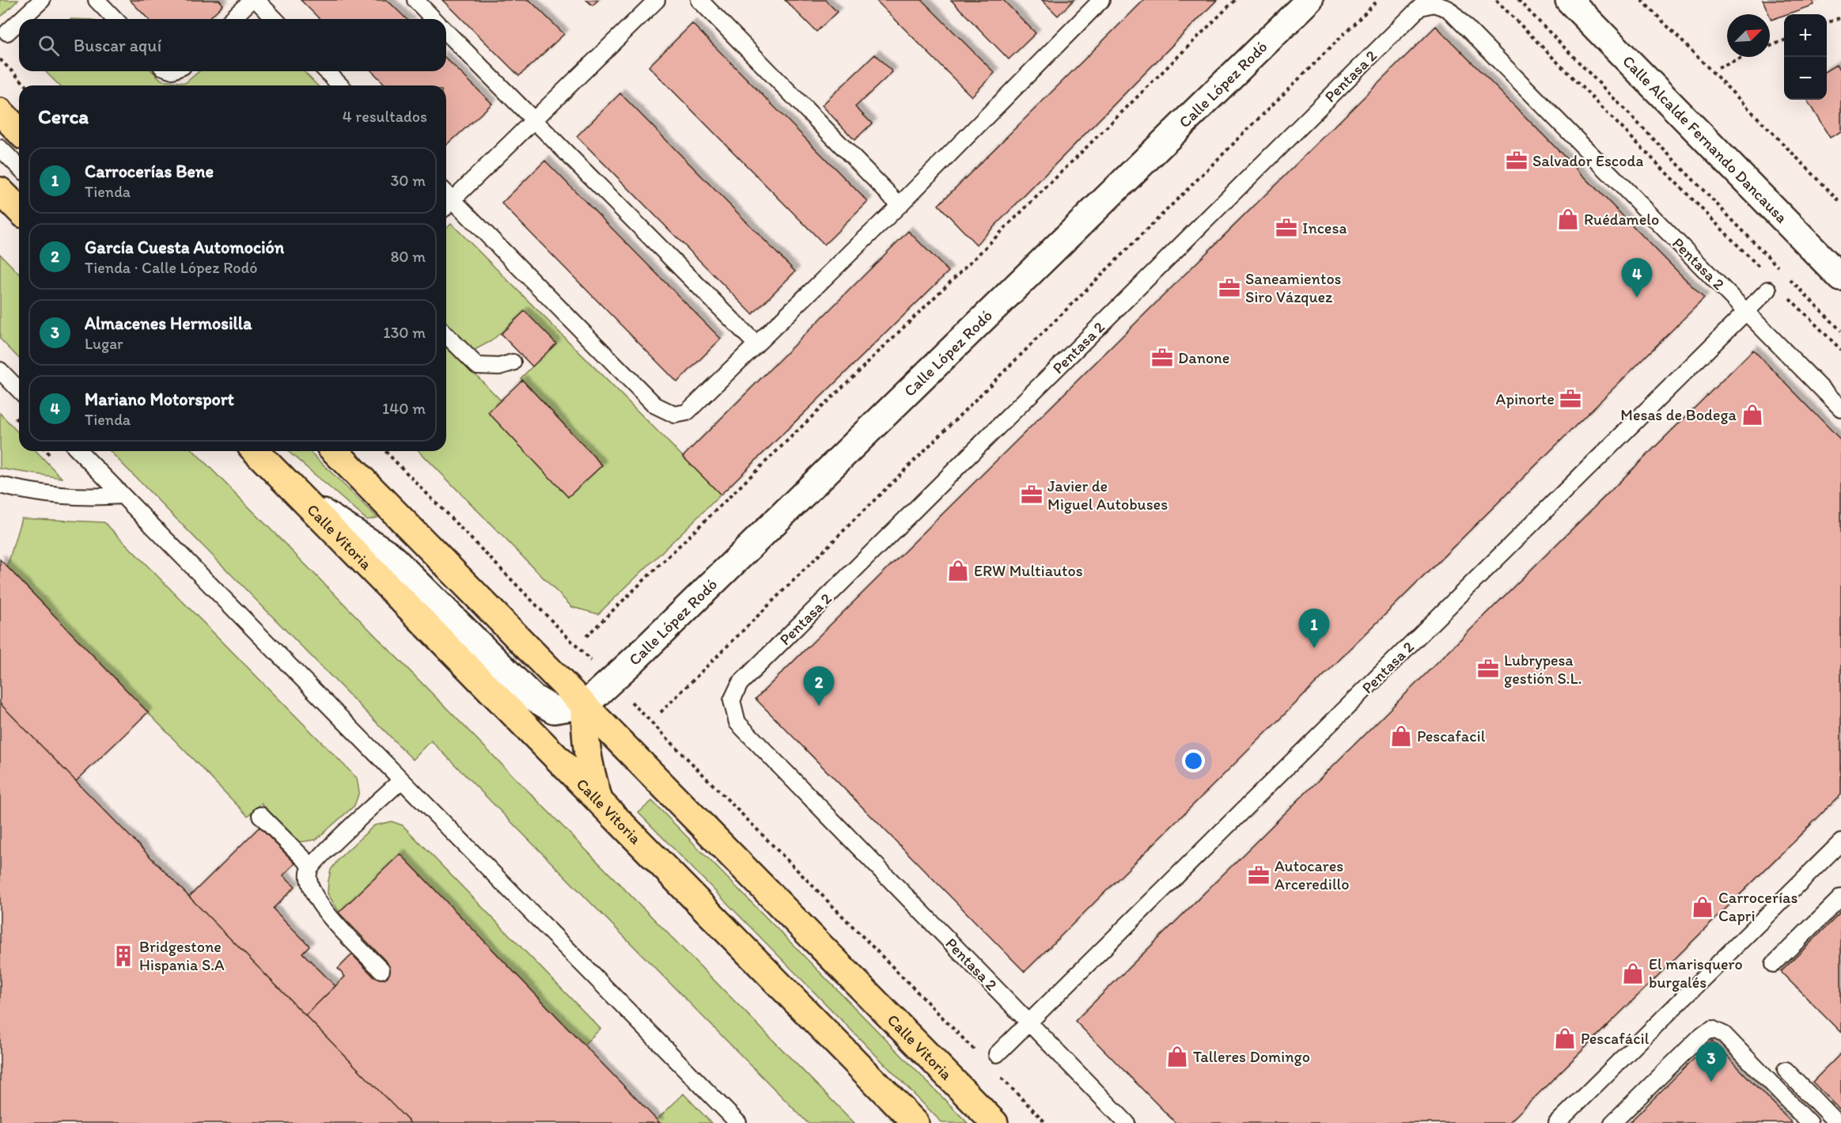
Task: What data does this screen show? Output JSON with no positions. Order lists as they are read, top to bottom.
{
  "streets": {
    "highway": ["Calle Vitoria"],
    "street": ["Calle López Rodó", "Calle Alcalde Fernando Dancausa"],
    "lane": ["Pentasa 2"]
  },
  "crossings": [
    ["Calle López Rodó", "Calle Vitoria"]
  ],
  "places": {
    "office": [
      "Salvador Escoda",
      "Incesa",
      "Saneamientos Siro Vázquez",
      "Danone",
      "Apinorte",
      "Javier de Miguel Autobuses",
      "Lubrypesa gestión S.L.",
      "Autocares Arceredillo"
    ],
    "shop": [
      "Ruédamelo",
      "Mesas de Bodega",
      "ERW Multiautos",
      "Pescafacil",
      "Carrocerías Capri",
      "El marisquero burgalés",
      "Pescafácil",
      "Talleres Domingo"
    ],
    "building": ["Bridgestone Hispania S.A"]
  },
  "north": "top right",
  "page": {
    "map_buttons": ["+", "−"],
    "search": "Buscar aquí",
    "heading": ["Cerca", "4 resultados"],
    "list": [
      {
        "mark": "1",
        "name": "Carrocerías Bene",
        "note": "Tienda",
        "value": "30 m"
      },
      {
        "mark": "2",
        "name": "García Cuesta Automoción",
        "note": "Tienda · Calle López Rodó",
        "value": "80 m"
      },
      {
        "mark": "3",
        "name": "Almacenes Hermosilla",
        "note": "Lugar",
        "value": "130 m"
      },
      {
        "mark": "4",
        "name": "Mariano Motorsport",
        "note": "Tienda",
        "value": "140 m"
      }
    ],
    "pins": [
      "4",
      "1",
      "2",
      "3"
    ]
  }
}
